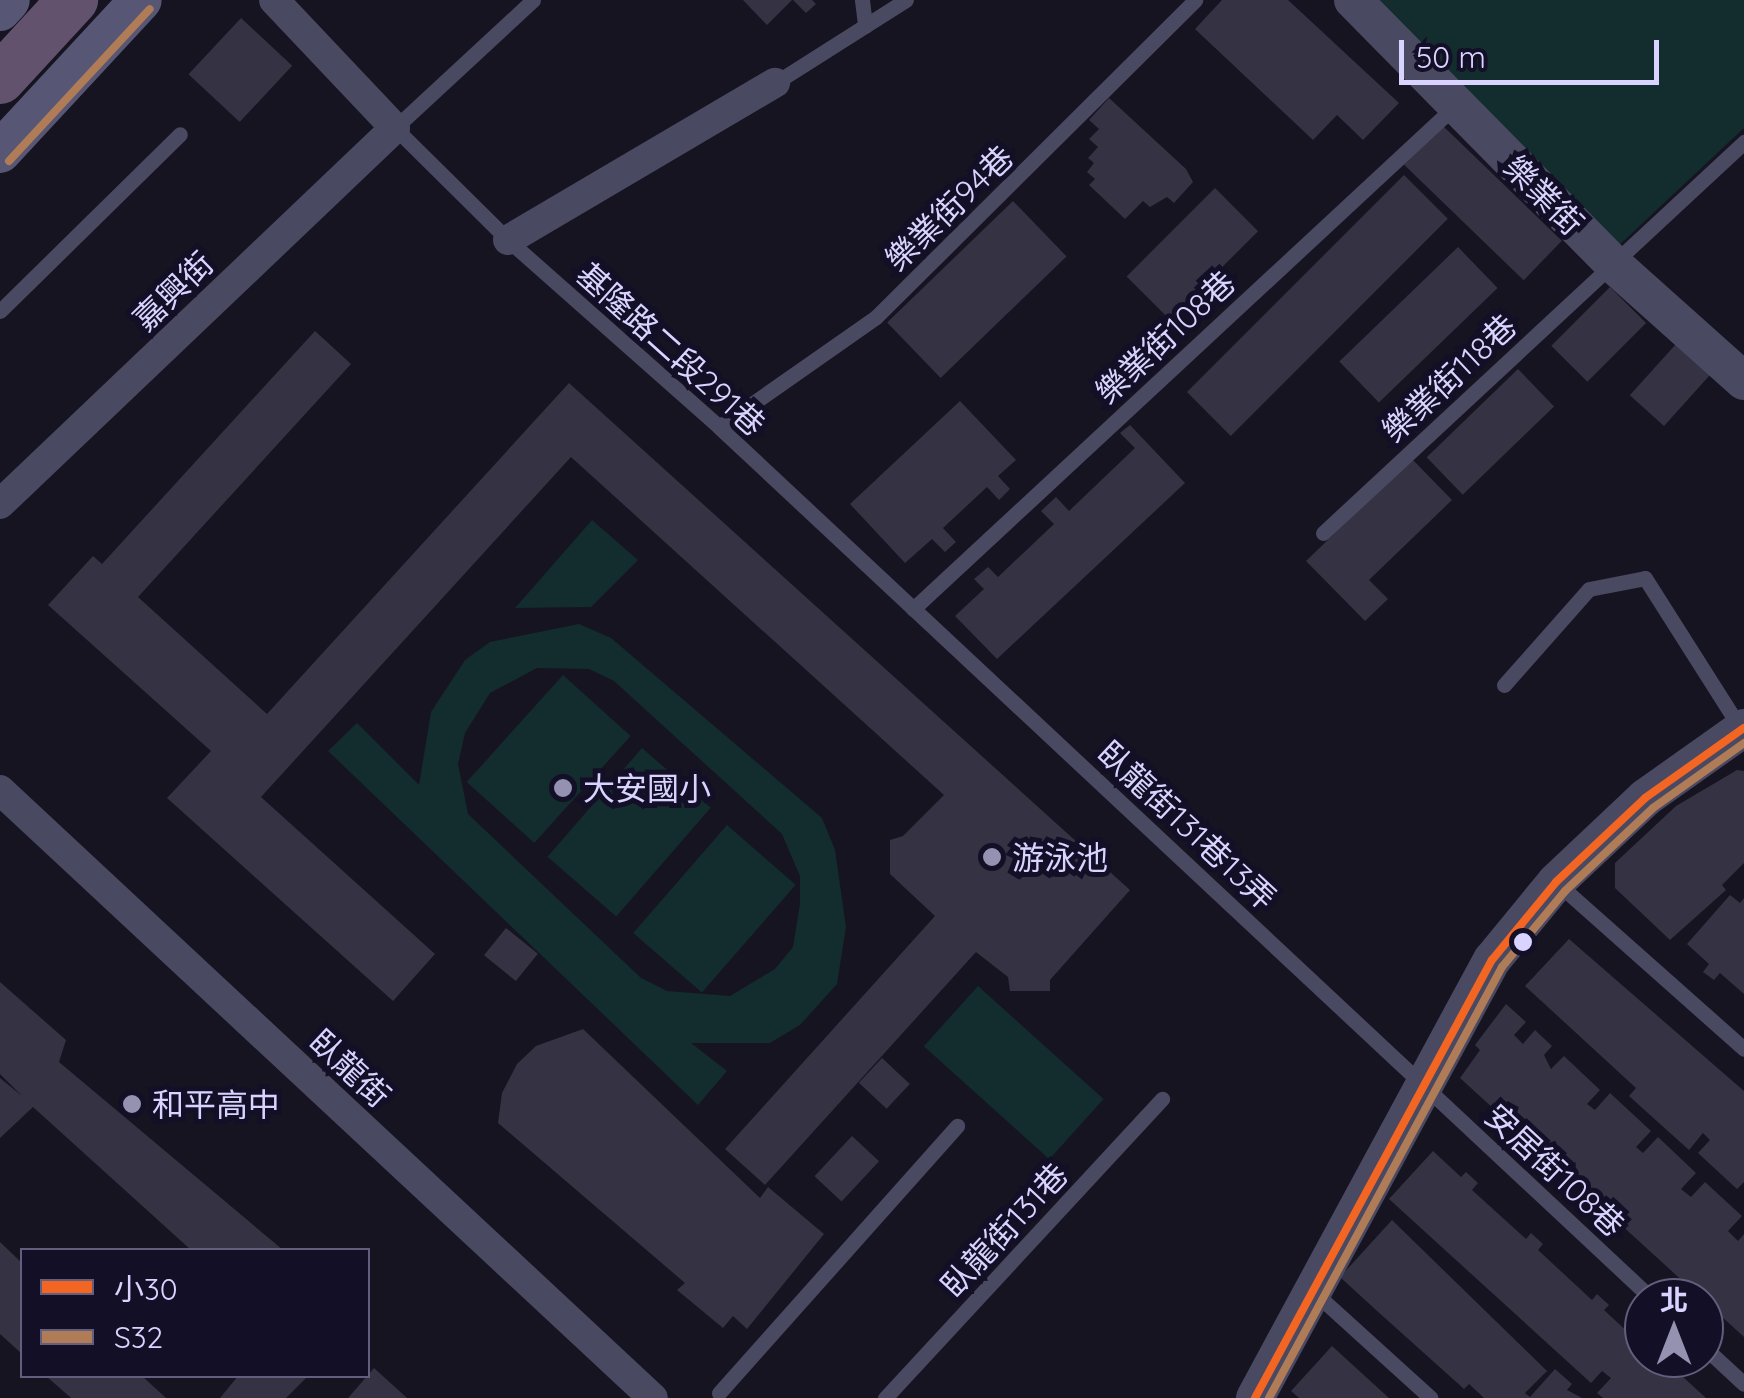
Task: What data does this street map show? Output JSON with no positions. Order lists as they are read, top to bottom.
{
  "streets": {
    "street": ["樂業街", "嘉興街", "臥龍街"],
    "lane": [
      "樂業街94巷",
      "樂業街108巷",
      "基隆路二段291巷",
      "樂業街118巷",
      "臥龍街131巷13弄",
      "安居街108巷",
      "臥龍街131巷"
    ]
  },
  "crossings": [
    ["樂業街", "樂業街108巷"],
    ["樂業街", "樂業街118巷"],
    ["樂業街94巷", "基隆路二段291巷"],
    ["嘉興街", "基隆路二段291巷"],
    ["樂業街108巷", "基隆路二段291巷"],
    ["樂業街108巷", "臥龍街131巷13弄"],
    ["基隆路二段291巷", "臥龍街131巷13弄"],
    ["臥龍街131巷13弄", "安居街108巷"]
  ],
  "places": ["大安國小", "游泳池", "和平高中"],
  "lines": ["transit line S32", "transit line 小30"],
  "legend": ["小30", "S32"],
  "scale_bar": "50 m",
  "north": "top"
}
